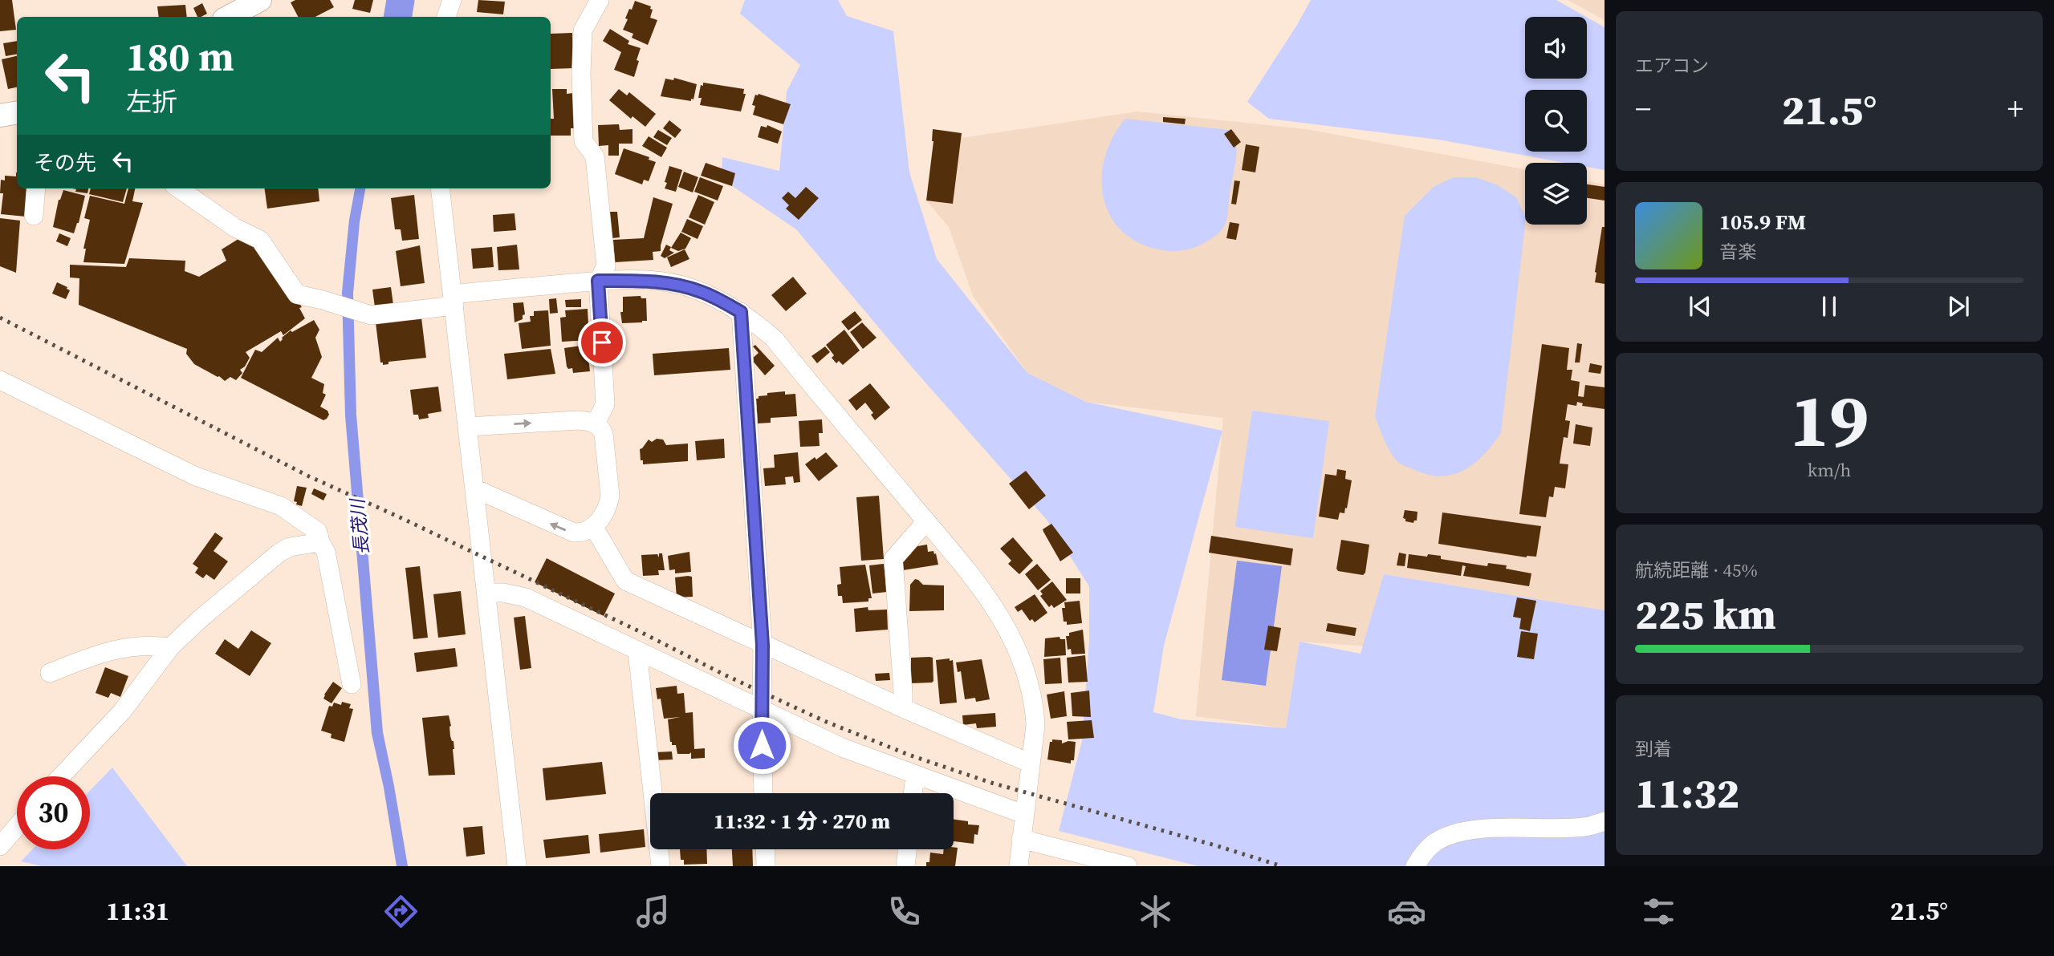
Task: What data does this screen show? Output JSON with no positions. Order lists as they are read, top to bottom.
{
  "water": ["長茂川"],
  "page": {
    "tile": [
      "エアコン",
      ["19", "km/h"],
      ["航続距離 · 45%", "225 km"],
      ["到着", "11:32"]
    ],
    "turn": ["180 m", "左折"],
    "heat": ["−", "21.5°", "+"],
    "then": "その先",
    "song": ["105.9 FM", "音楽"],
    "limit": "30",
    "trip": "11:32 · 1 分 · 270 m",
    "tabs": ["11:31", "21.5°"]
  }
}
